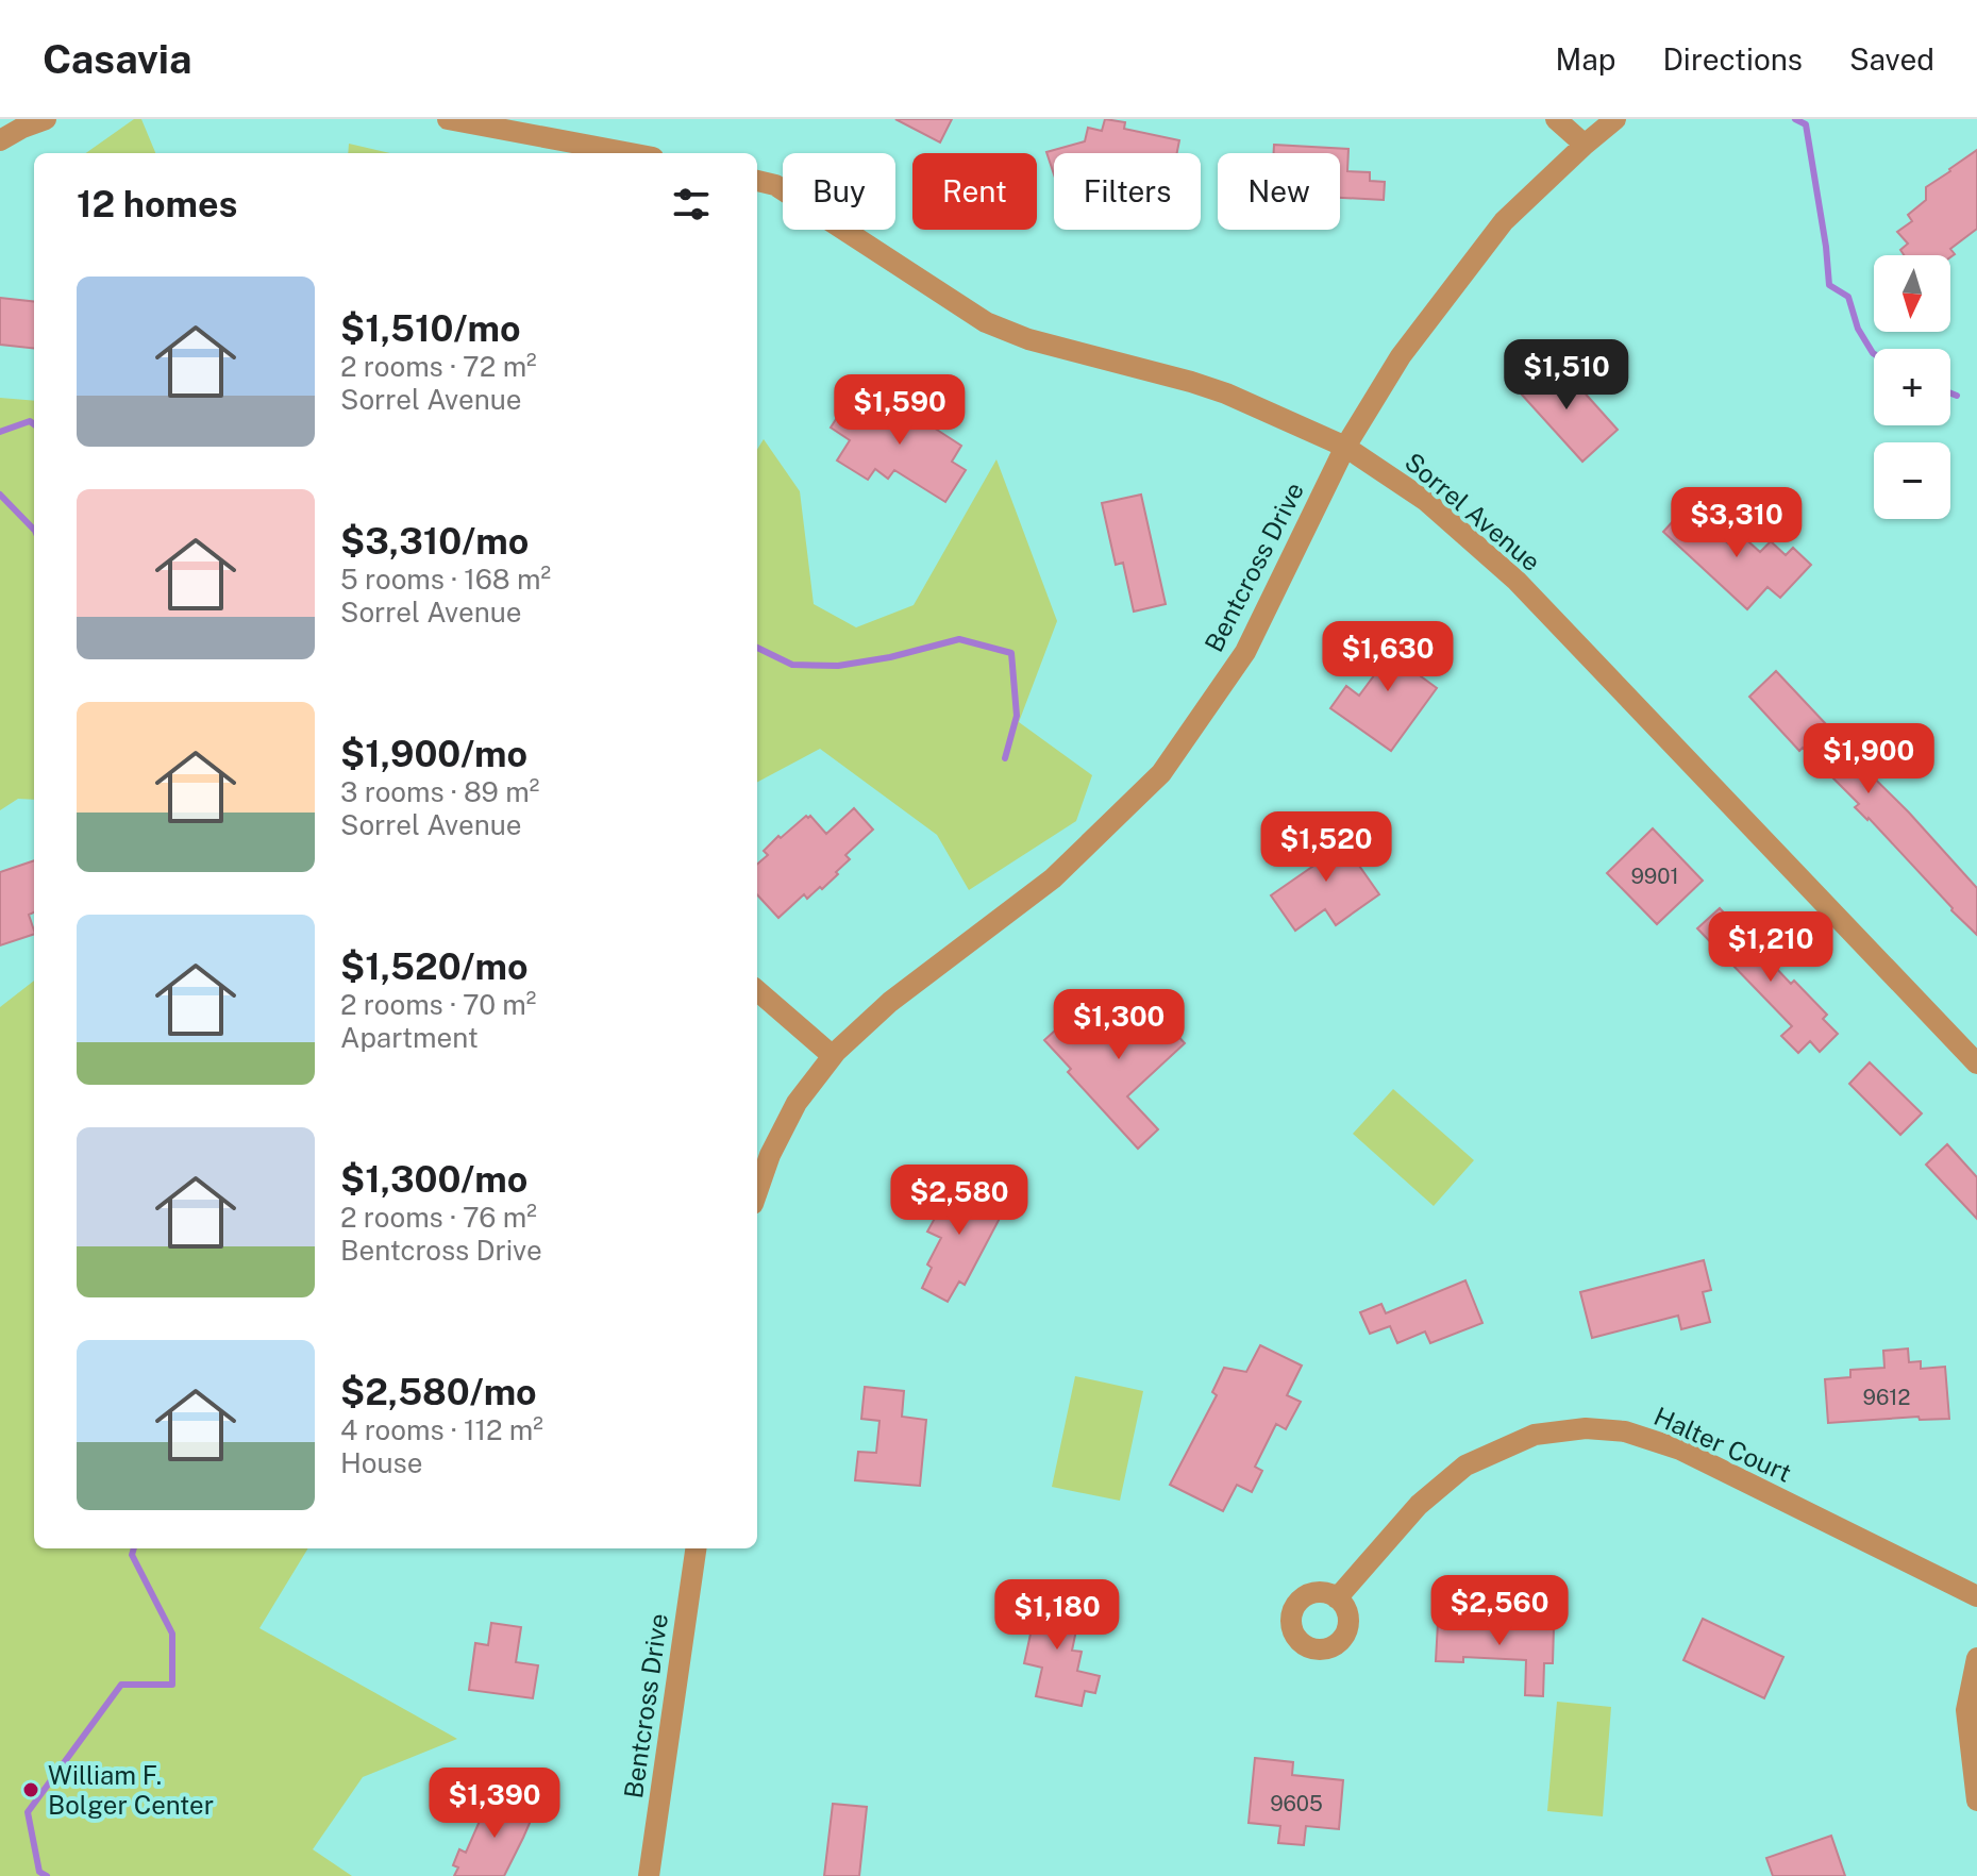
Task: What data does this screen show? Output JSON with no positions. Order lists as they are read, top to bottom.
{
  "streets": {
    "street": ["Sorrel Avenue", "Bentcross Drive", "Halter Court"]
  },
  "crossings": [
    ["Sorrel Avenue", "Bentcross Drive"]
  ],
  "places": ["William F. Bolger Center"],
  "house_numbers": ["9901", "9612", "9605"],
  "north": "bottom",
  "page": {
    "header": "Casavia",
    "nav": ["Map", "Directions", "Saved"],
    "chip": [
      "Buy",
      "Rent",
      "Filters",
      "New"
    ],
    "heading": "12 homes",
    "map_buttons": ["+", "−"],
    "list": [
      {
        "name": "$1,510/mo",
        "note": "2 rooms · 72 m² · Sorrel Avenue"
      },
      {
        "name": "$3,310/mo",
        "note": "5 rooms · 168 m² · Sorrel Avenue"
      },
      {
        "name": "$1,900/mo",
        "note": "3 rooms · 89 m² · Sorrel Avenue"
      },
      {
        "name": "$1,520/mo",
        "note": "2 rooms · 70 m² · Apartment"
      },
      {
        "name": "$1,300/mo",
        "note": "2 rooms · 76 m² · Bentcross Drive"
      },
      {
        "name": "$2,580/mo",
        "note": "4 rooms · 112 m² · House"
      }
    ],
    "price": [
      "$1,510",
      "$1,590",
      "$3,310",
      "$1,630",
      "$1,900",
      "$1,520",
      "$1,210",
      "$1,300",
      "$2,580",
      "$2,560",
      "$1,180",
      "$1,390"
    ]
  }
}
